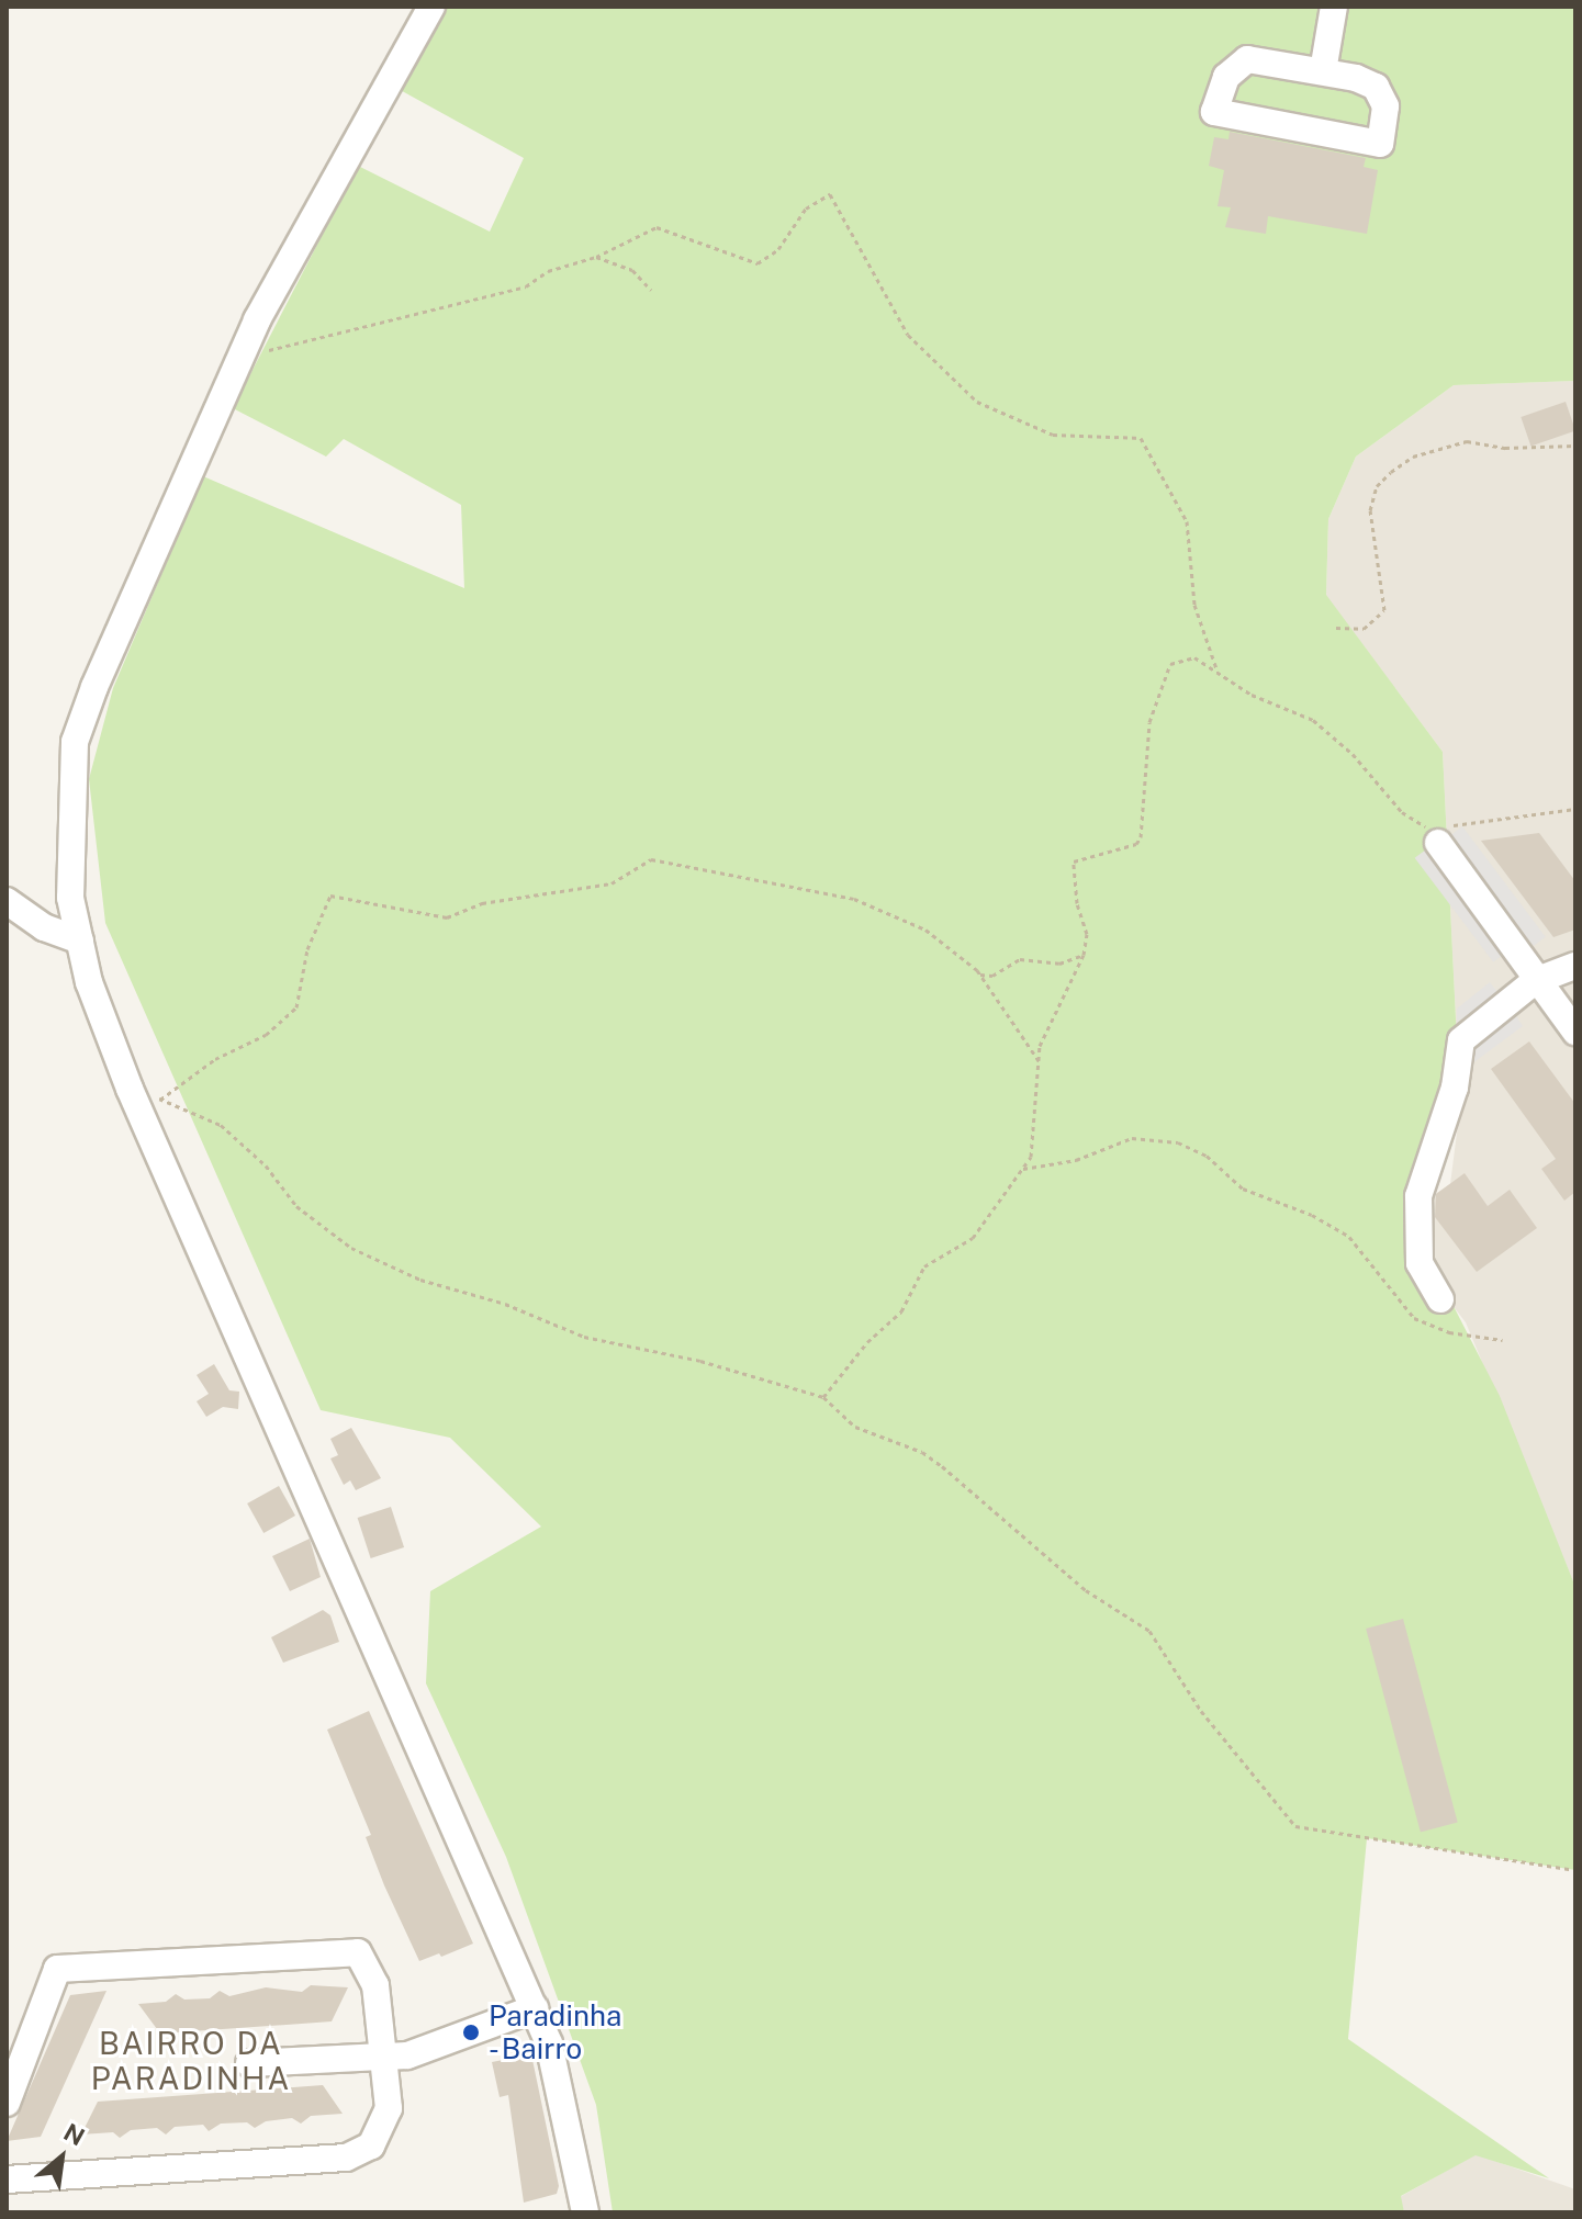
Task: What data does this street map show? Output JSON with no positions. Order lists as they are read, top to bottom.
{
  "districts": ["BAIRRO DA PARADINHA"],
  "places": ["Paradinha - Bairro"],
  "north": "top right"
}
